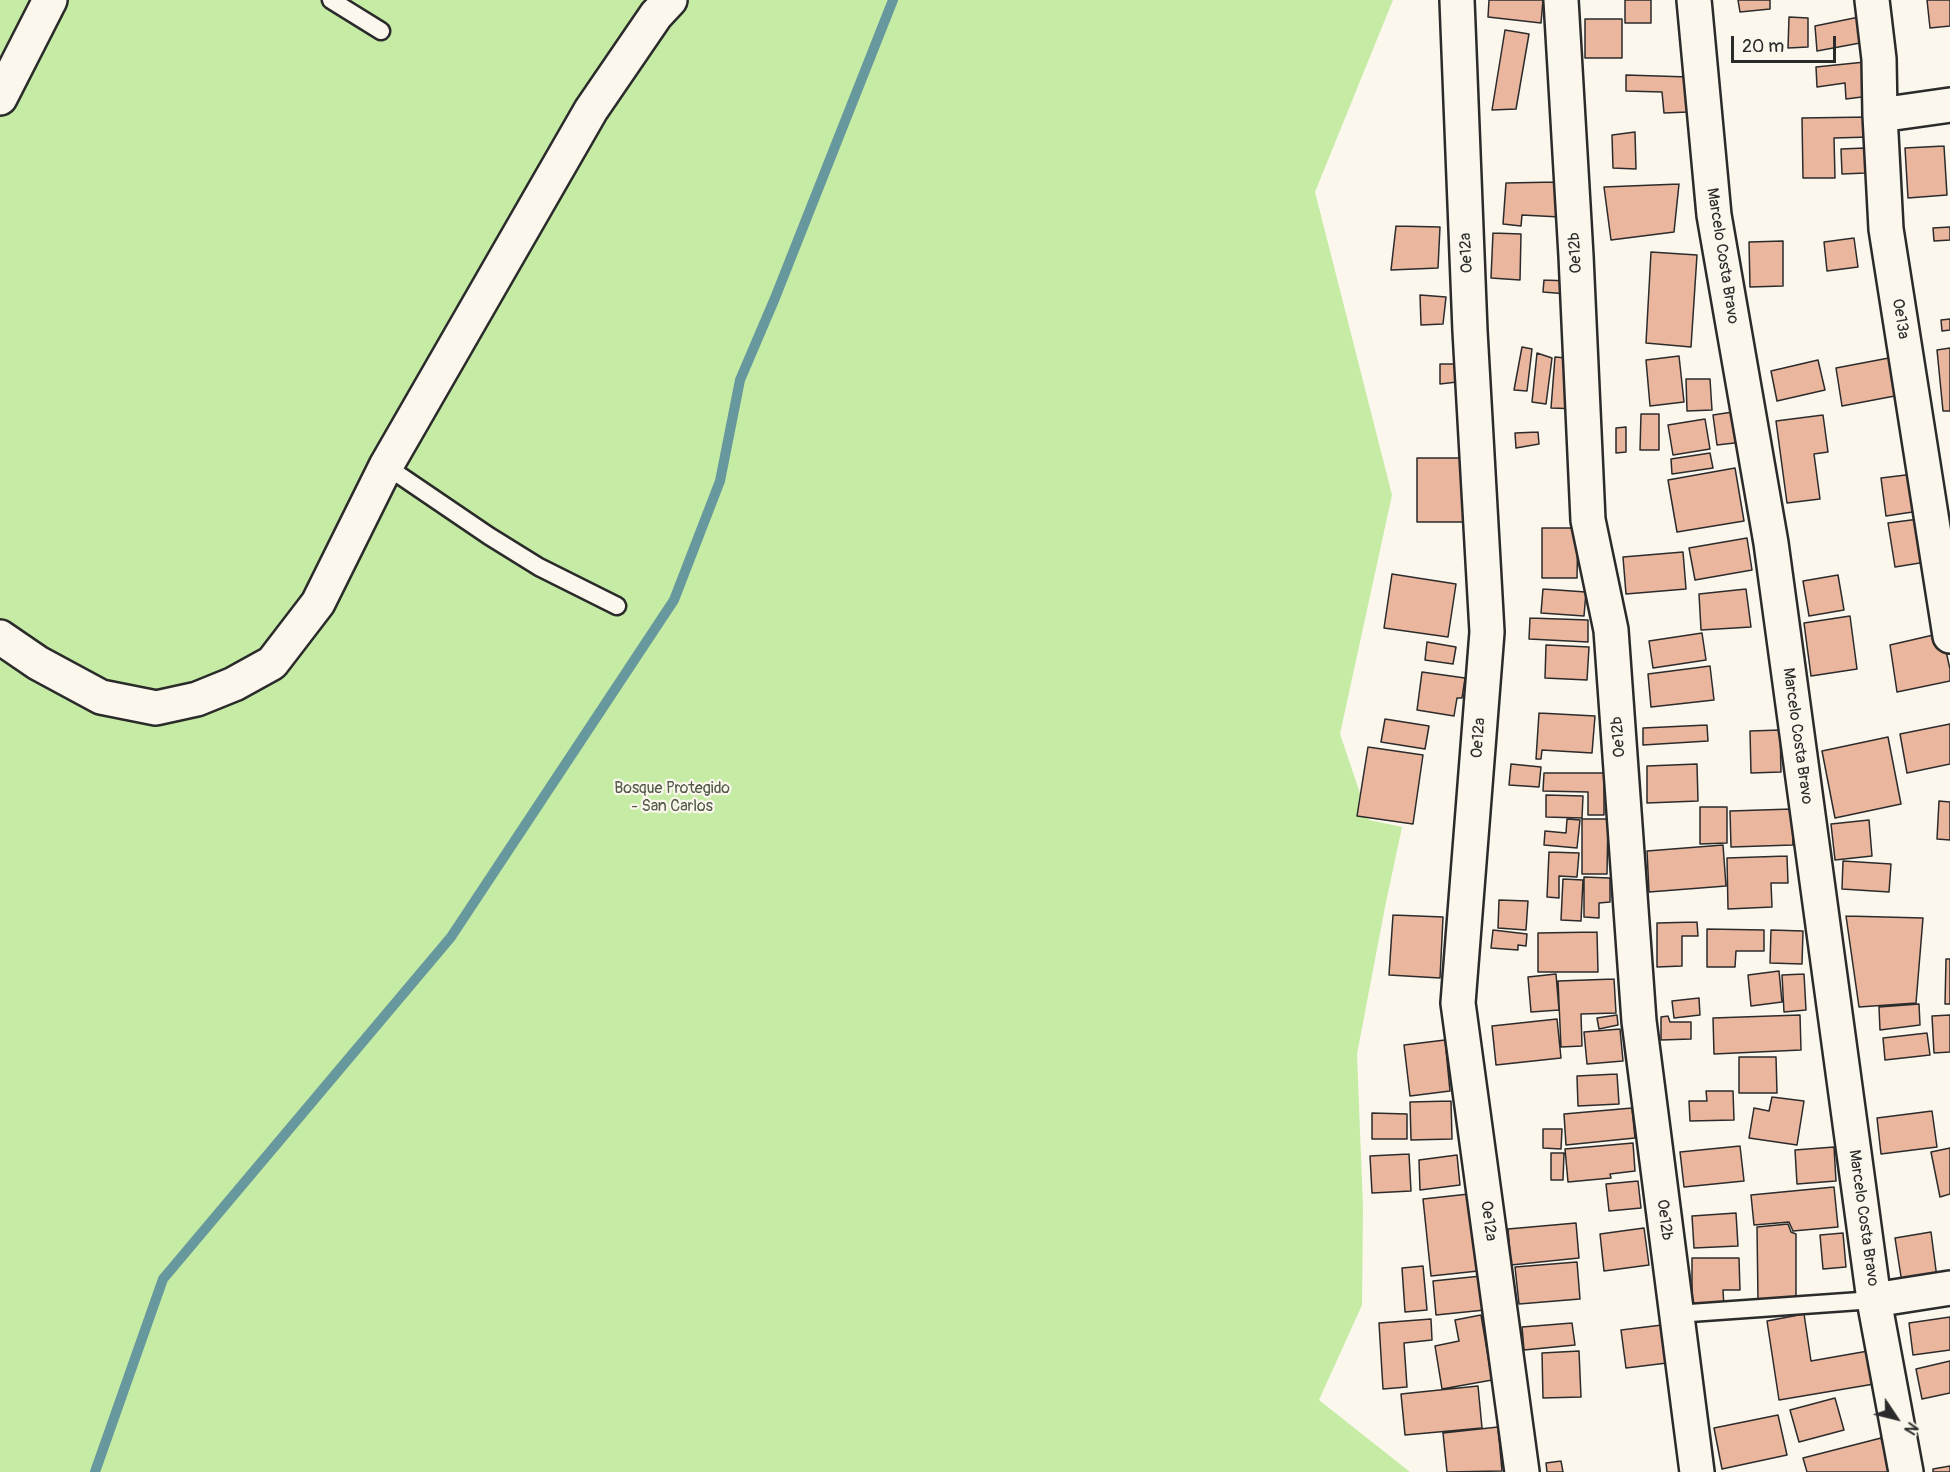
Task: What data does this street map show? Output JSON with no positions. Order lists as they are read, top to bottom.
{
  "streets": {
    "street": [
      "Oe12a",
      "Oe12b",
      "Marcelo Costa Bravo",
      "Oe13a"
    ]
  },
  "parks": ["Bosque Protegido - San Carlos"],
  "scale_bar": "20 m",
  "north": "bottom right"
}
